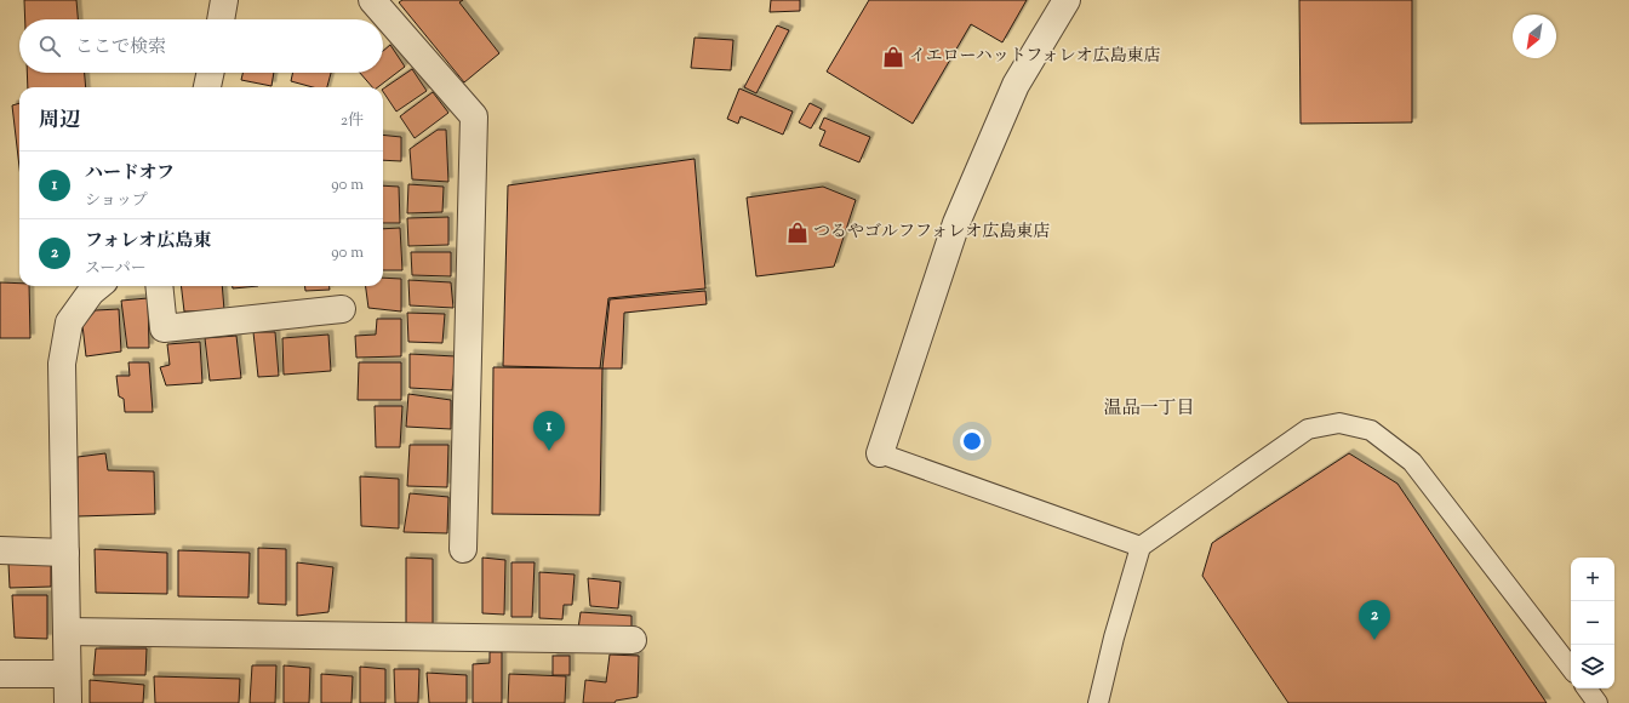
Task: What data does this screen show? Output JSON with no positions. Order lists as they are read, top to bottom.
{
  "districts": ["温品一丁目"],
  "places": {
    "shop": ["イエローハットフォレオ広島東店", "つるやゴルフフォレオ広島東店"]
  },
  "north": "bottom left",
  "page": {
    "search": "ここで検索",
    "heading": ["周辺", "2件"],
    "list": [
      {
        "mark": "1",
        "name": "ハードオフ",
        "note": "ショップ",
        "value": "90 m"
      },
      {
        "mark": "2",
        "name": "フォレオ広島東",
        "note": "スーパー",
        "value": "90 m"
      }
    ],
    "pins": ["1", "2"],
    "map_buttons": ["+", "−"]
  }
}
